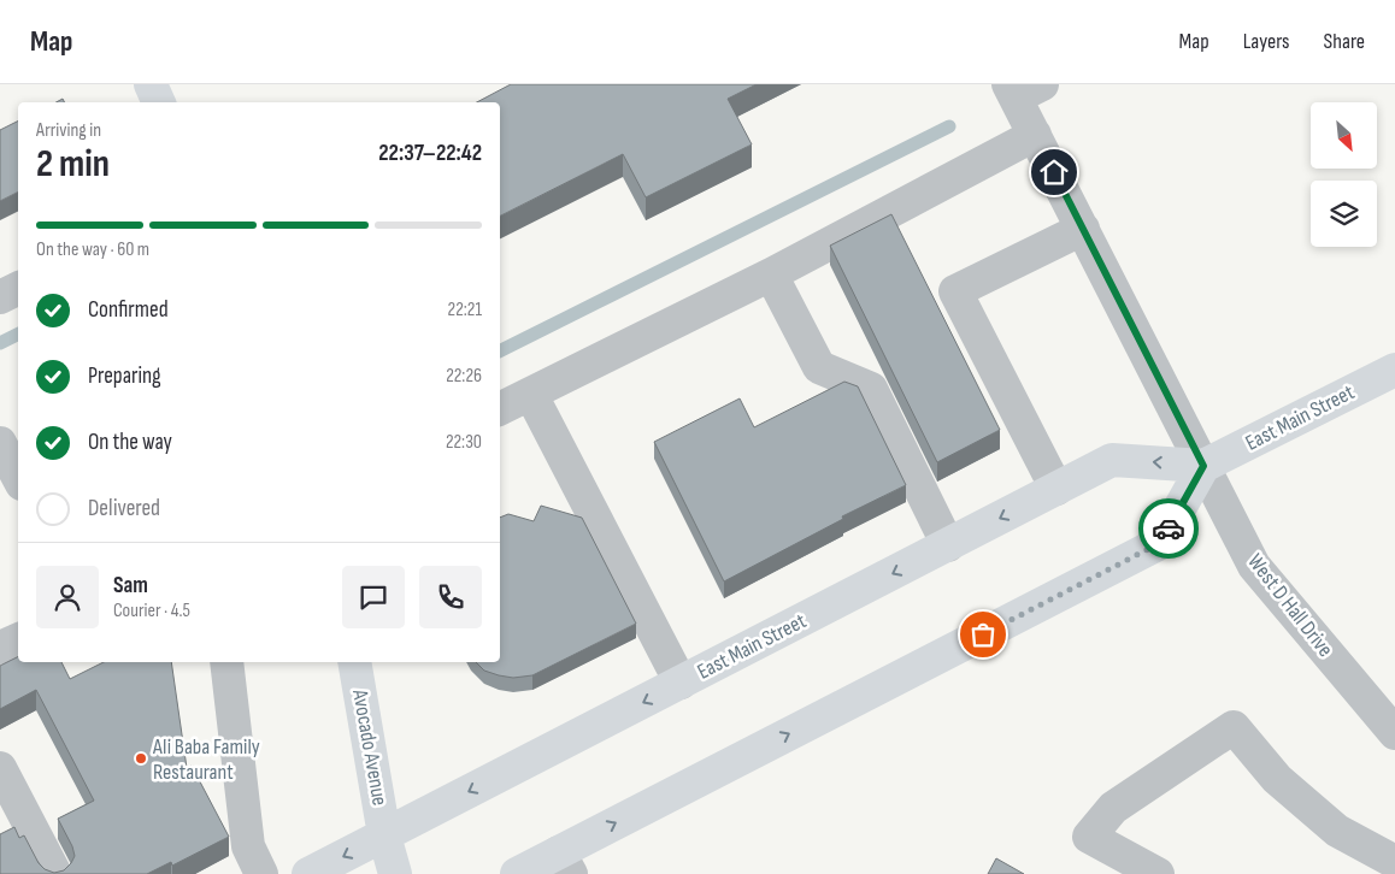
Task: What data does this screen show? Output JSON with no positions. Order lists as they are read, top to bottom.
{
  "streets": {
    "main road": ["East Main Street", "Avocado Avenue"],
    "street": ["West D Hall Drive"]
  },
  "crossings": [
    ["East Main Street", "West D Hall Drive"],
    ["East Main Street", "Avocado Avenue"]
  ],
  "places": ["Ali Baba Family Restaurant"],
  "north": "bottom right",
  "page": {
    "header": "Map",
    "nav": ["Map", "Layers", "Share"],
    "heading": ["2 min", "Arriving in", "22:37–22:42"],
    "panel": ["Sam", "Courier · 4.5"],
    "bar": "On the way · 60 m",
    "list": [
      ["Confirmed", "22:21"],
      ["Preparing", "22:26"],
      ["On the way", "22:30"],
      "Delivered"
    ]
  }
}
